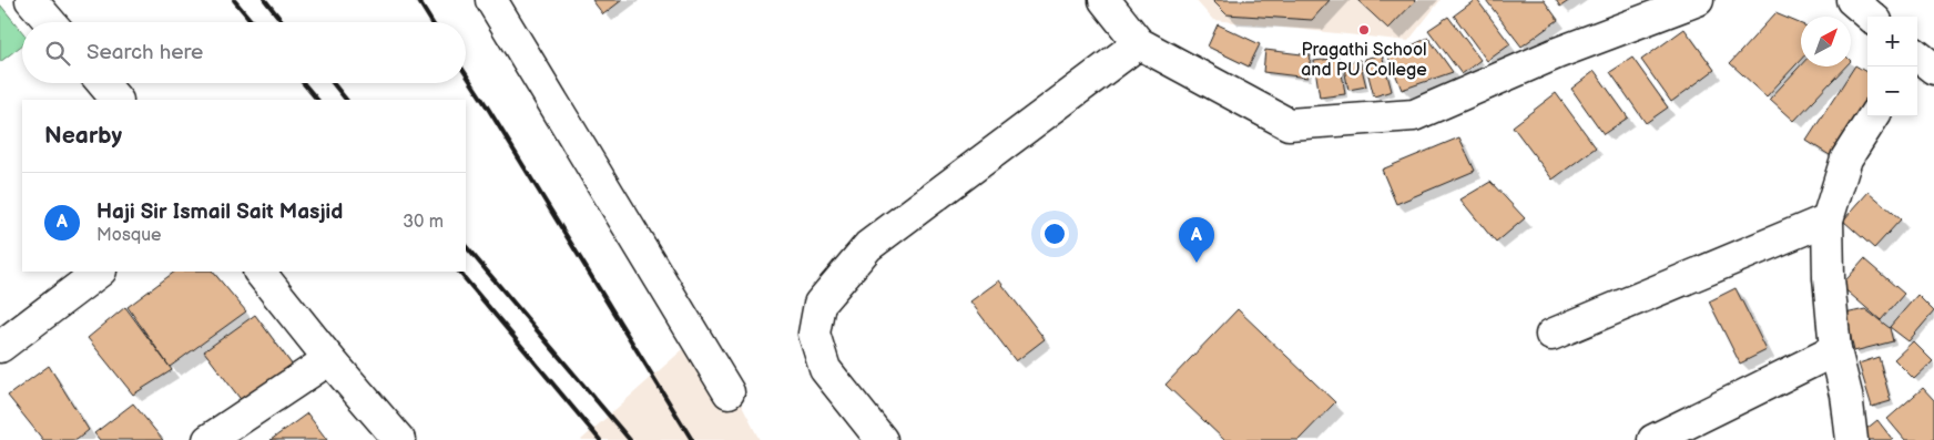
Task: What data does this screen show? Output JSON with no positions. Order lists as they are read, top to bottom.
{
  "places": ["Pragathi School and PU College"],
  "north": "top right",
  "page": {
    "map_buttons": ["+", "−"],
    "search": "Search here",
    "heading": "Nearby",
    "list": [
      {
        "mark": "A",
        "name": "Haji Sir Ismail Sait Masjid",
        "note": "Mosque",
        "value": "30 m"
      }
    ],
    "pins": "A"
  }
}
